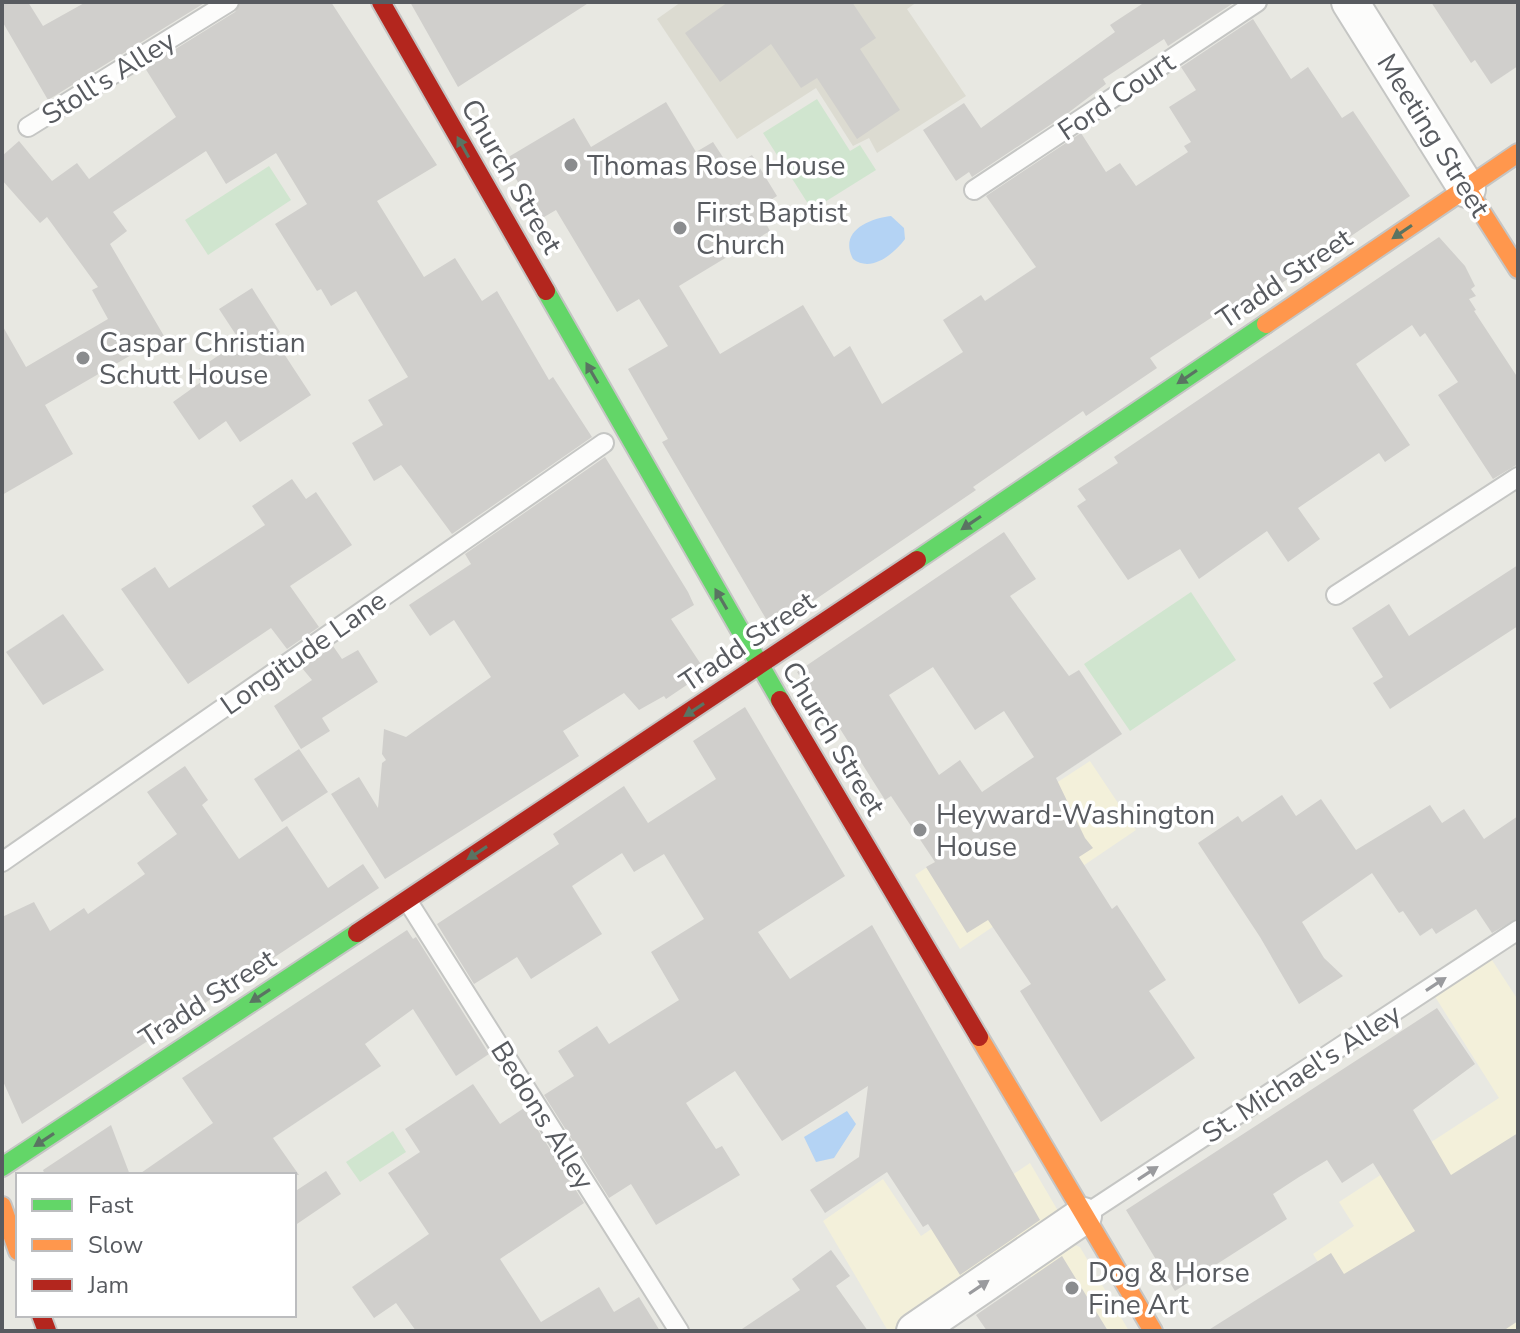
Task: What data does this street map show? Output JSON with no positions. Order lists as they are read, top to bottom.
{
  "streets": {
    "street": ["Meeting Street", "Church Street", "Tradd Street"],
    "lane": [
      "Stoll's Alley",
      "Ford Court",
      "Longitude Lane",
      "St. Michael's Alley",
      "Bedons Alley"
    ]
  },
  "crossings": [
    ["Meeting Street", "Tradd Street"],
    ["Church Street", "Tradd Street"],
    ["Church Street", "St. Michael's Alley"],
    ["Tradd Street", "Bedons Alley"]
  ],
  "one_way": ["Church Street", "Tradd Street", "St. Michael's Alley"],
  "places": [
    "Thomas Rose House",
    "First Baptist Church",
    "Caspar Christian Schutt House",
    "Heyward-Washington House",
    "Dog & Horse Fine Art"
  ],
  "legend": ["Fast", "Slow", "Jam"]
}
